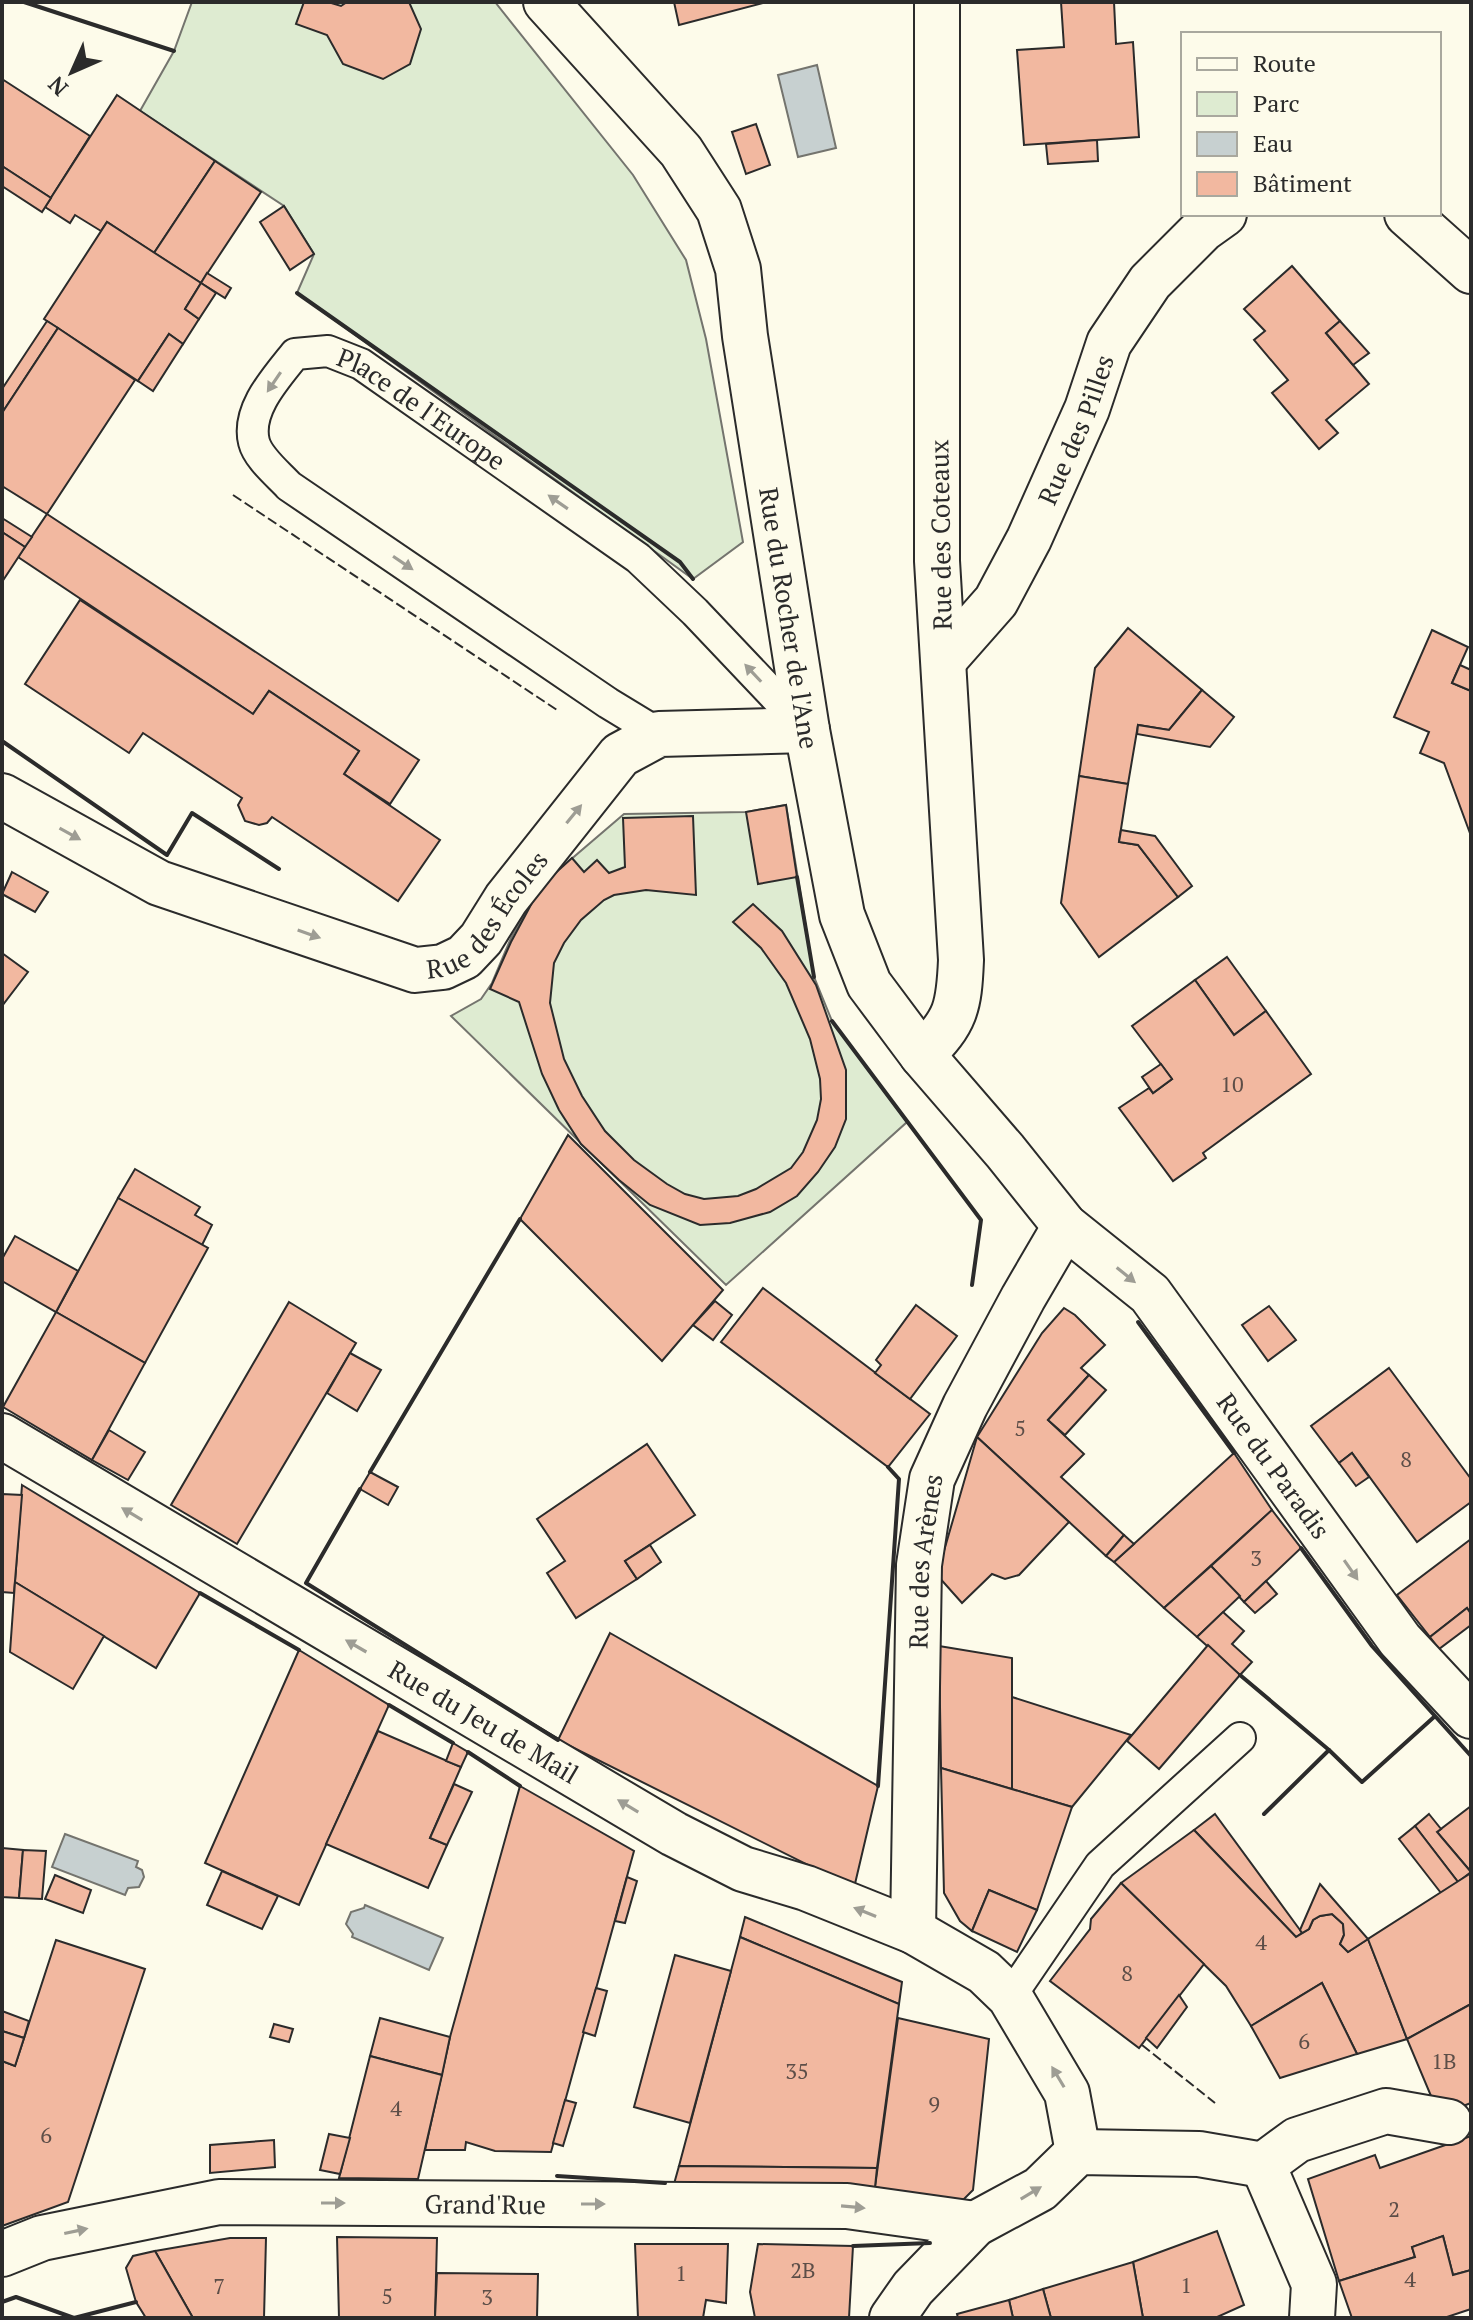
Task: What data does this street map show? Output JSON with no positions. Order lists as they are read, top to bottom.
{
  "streets": {
    "street": [
      "Rue des Pilles",
      "Rue des Coteaux",
      "Rue du Rocher de l'Ane",
      "Rue des Écoles",
      "Rue du Paradis",
      "Rue des Arènes",
      "Rue du Jeu de Mail",
      "Grand'Rue"
    ],
    "lane": ["Place de l'Europe"]
  },
  "crossings": [
    ["Place de l'Europe", "Rue du Rocher de l'Ane"],
    ["Place de l'Europe", "Rue des Écoles"],
    ["Rue des Pilles", "Rue des Coteaux"],
    ["Rue des Coteaux", "Rue du Rocher de l'Ane"],
    ["Rue du Rocher de l'Ane", "Rue des Écoles"],
    ["Rue du Rocher de l'Ane", "Rue du Paradis"],
    ["Rue du Rocher de l'Ane", "Rue des Arènes"],
    ["Rue du Paradis", "Rue des Arènes"],
    ["Rue des Arènes", "Rue du Jeu de Mail"]
  ],
  "one_way": [
    "Rue des Écoles",
    "Rue du Paradis",
    "Rue du Jeu de Mail",
    "Grand'Rue"
  ],
  "house_numbers": [
    "10",
    "5",
    "8",
    "3",
    "4",
    "8",
    "6",
    "1B",
    "35",
    "9",
    "4",
    "6",
    "2",
    "2B",
    "1",
    "4",
    "1",
    "7",
    "5",
    "3"
  ],
  "legend": [
    "Route",
    "Parc",
    "Eau",
    "Bâtiment"
  ],
  "north": "bottom left"
}
